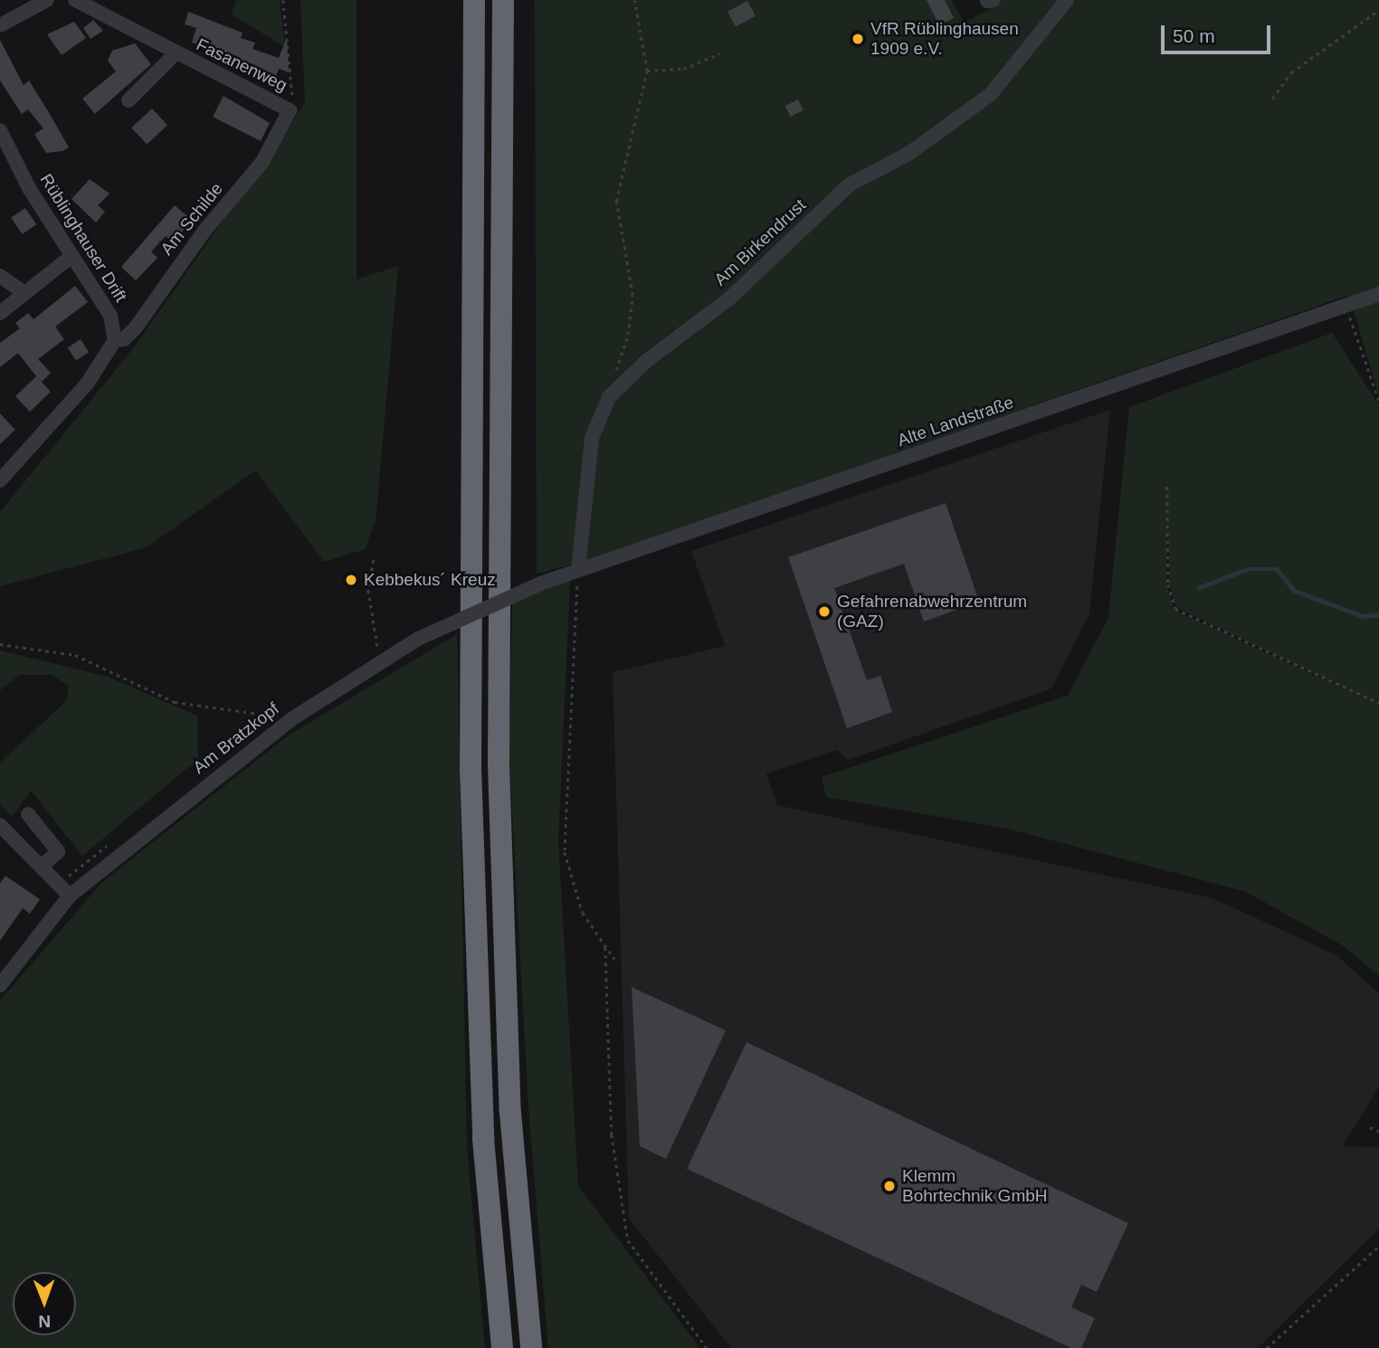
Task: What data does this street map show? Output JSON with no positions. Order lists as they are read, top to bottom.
{
  "streets": {
    "street": [
      "Fasanenweg",
      "Am Schilde",
      "Rüblinghauser Drift",
      "Am Birkendrust",
      "Alte Landstraße",
      "Am Bratzkopf"
    ]
  },
  "crossings": [
    ["Fasanenweg", "Am Schilde"],
    ["Am Schilde", "Rüblinghauser Drift"],
    ["Am Birkendrust", "Alte Landstraße"],
    ["Alte Landstraße", "Am Bratzkopf"]
  ],
  "places": [
    "VfR Rüblinghausen 1909 e.V.",
    "Kebbekus´ Kreuz",
    "Gefahrenabwehrzentrum (GAZ)",
    "Klemm Bohrtechnik GmbH"
  ],
  "scale_bar": "50 m",
  "north": "bottom"
}
